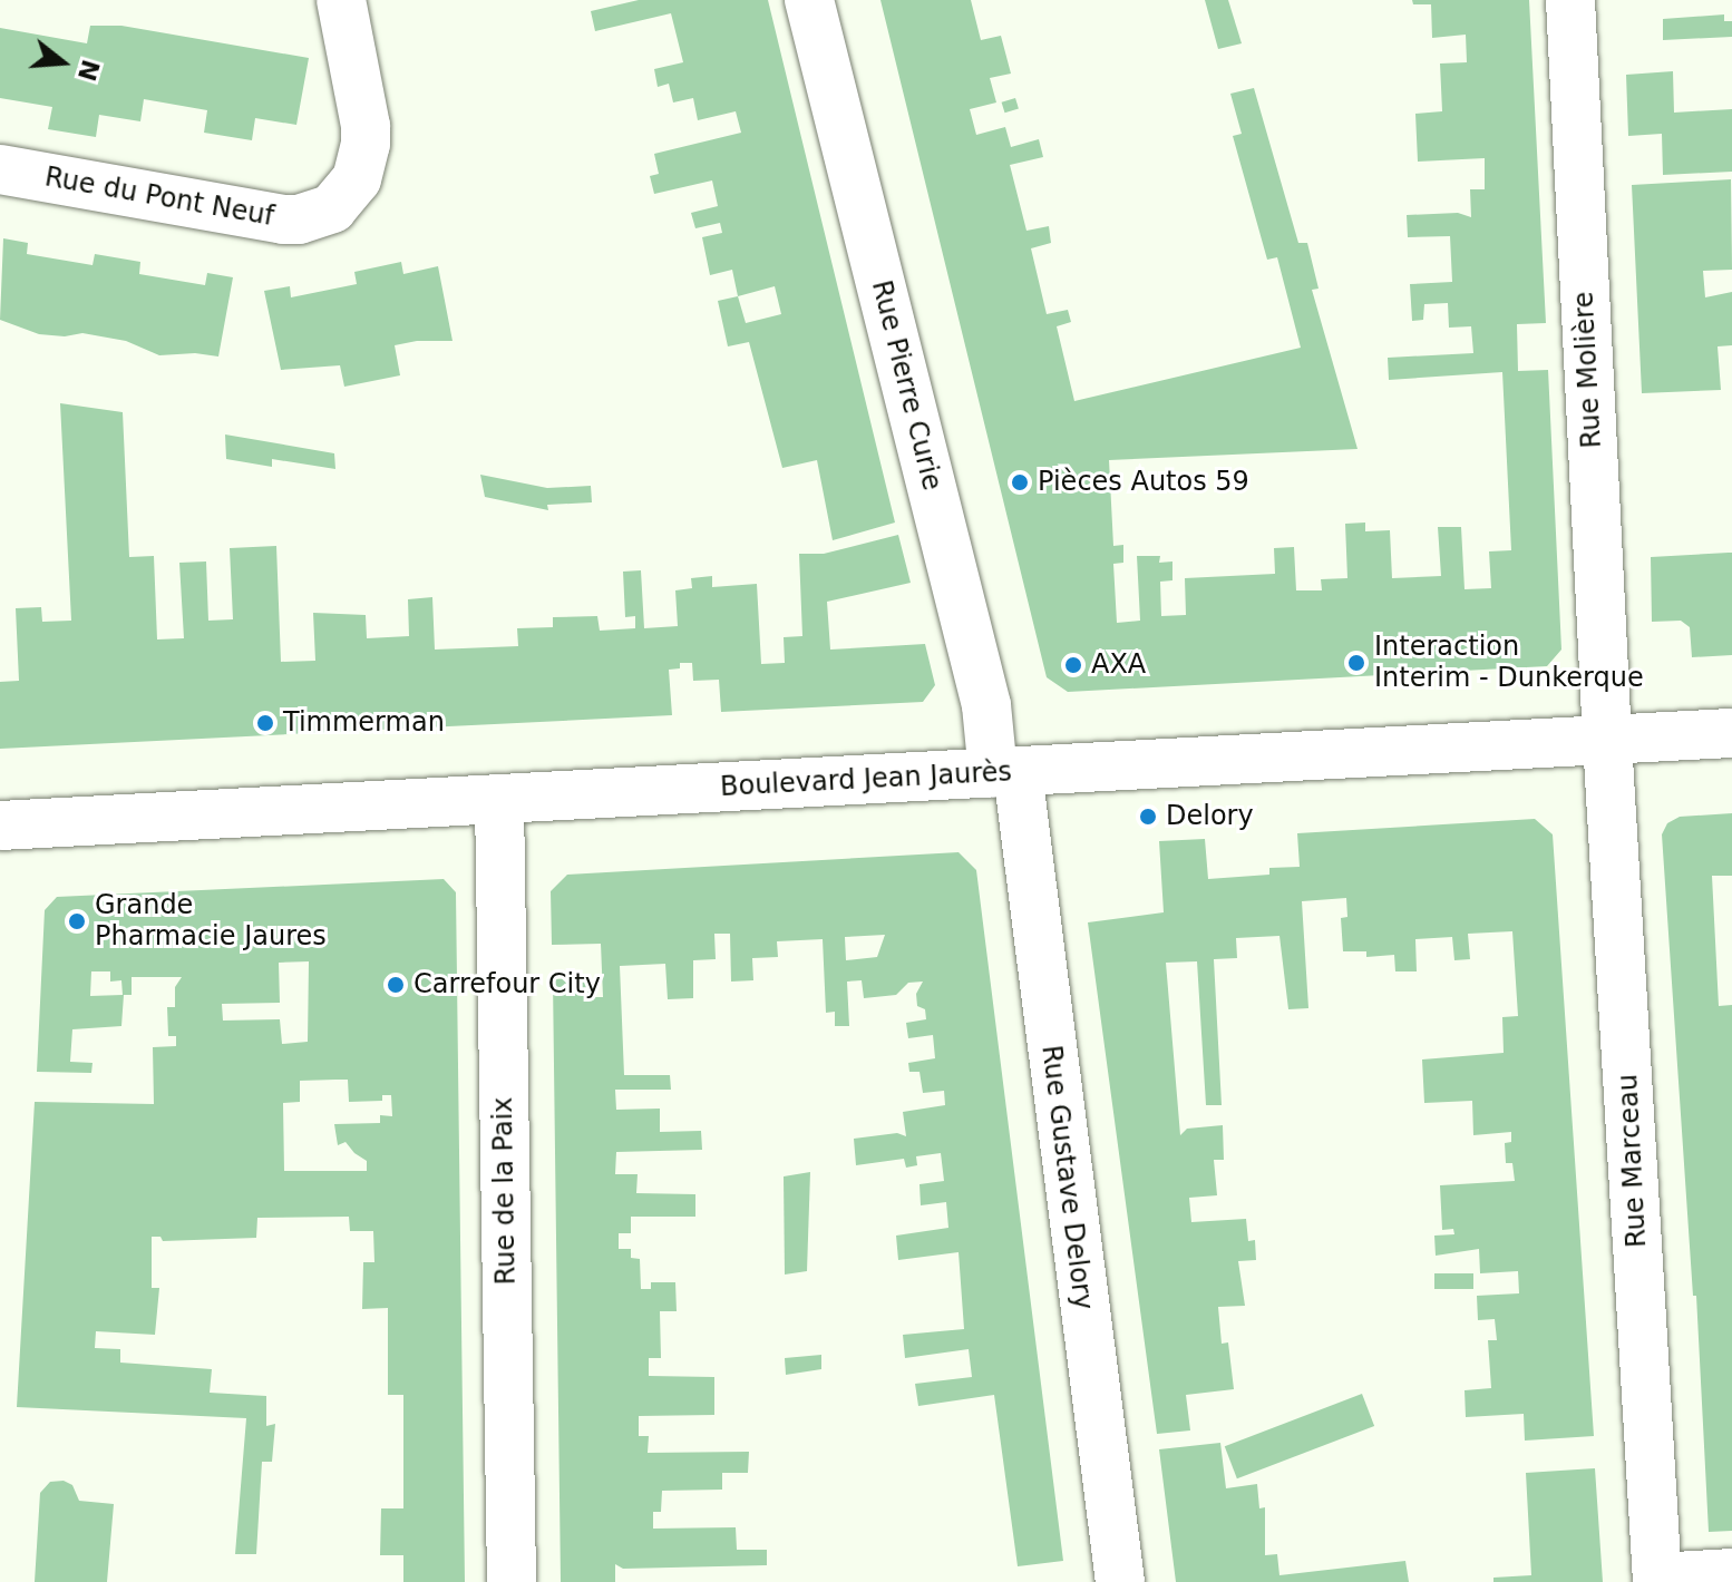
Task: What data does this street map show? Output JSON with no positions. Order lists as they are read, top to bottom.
{
  "streets": {
    "street": [
      "Rue du Pont Neuf",
      "Rue Molière",
      "Rue Pierre Curie",
      "Boulevard Jean Jaurès",
      "Rue Marceau",
      "Rue Gustave Delory",
      "Rue de la Paix"
    ]
  },
  "crossings": [
    ["Rue Molière", "Boulevard Jean Jaurès"],
    ["Rue Molière", "Rue Marceau"],
    ["Rue Pierre Curie", "Boulevard Jean Jaurès"],
    ["Rue Pierre Curie", "Rue Gustave Delory"],
    ["Boulevard Jean Jaurès", "Rue Marceau"],
    ["Boulevard Jean Jaurès", "Rue Gustave Delory"],
    ["Boulevard Jean Jaurès", "Rue de la Paix"]
  ],
  "places": [
    "Pièces Autos 59",
    "Interaction Interim - Dunkerque",
    "AXA",
    "Timmerman",
    "Delory",
    "Grande Pharmacie Jaures",
    "Carrefour City"
  ],
  "north": "right"
}
